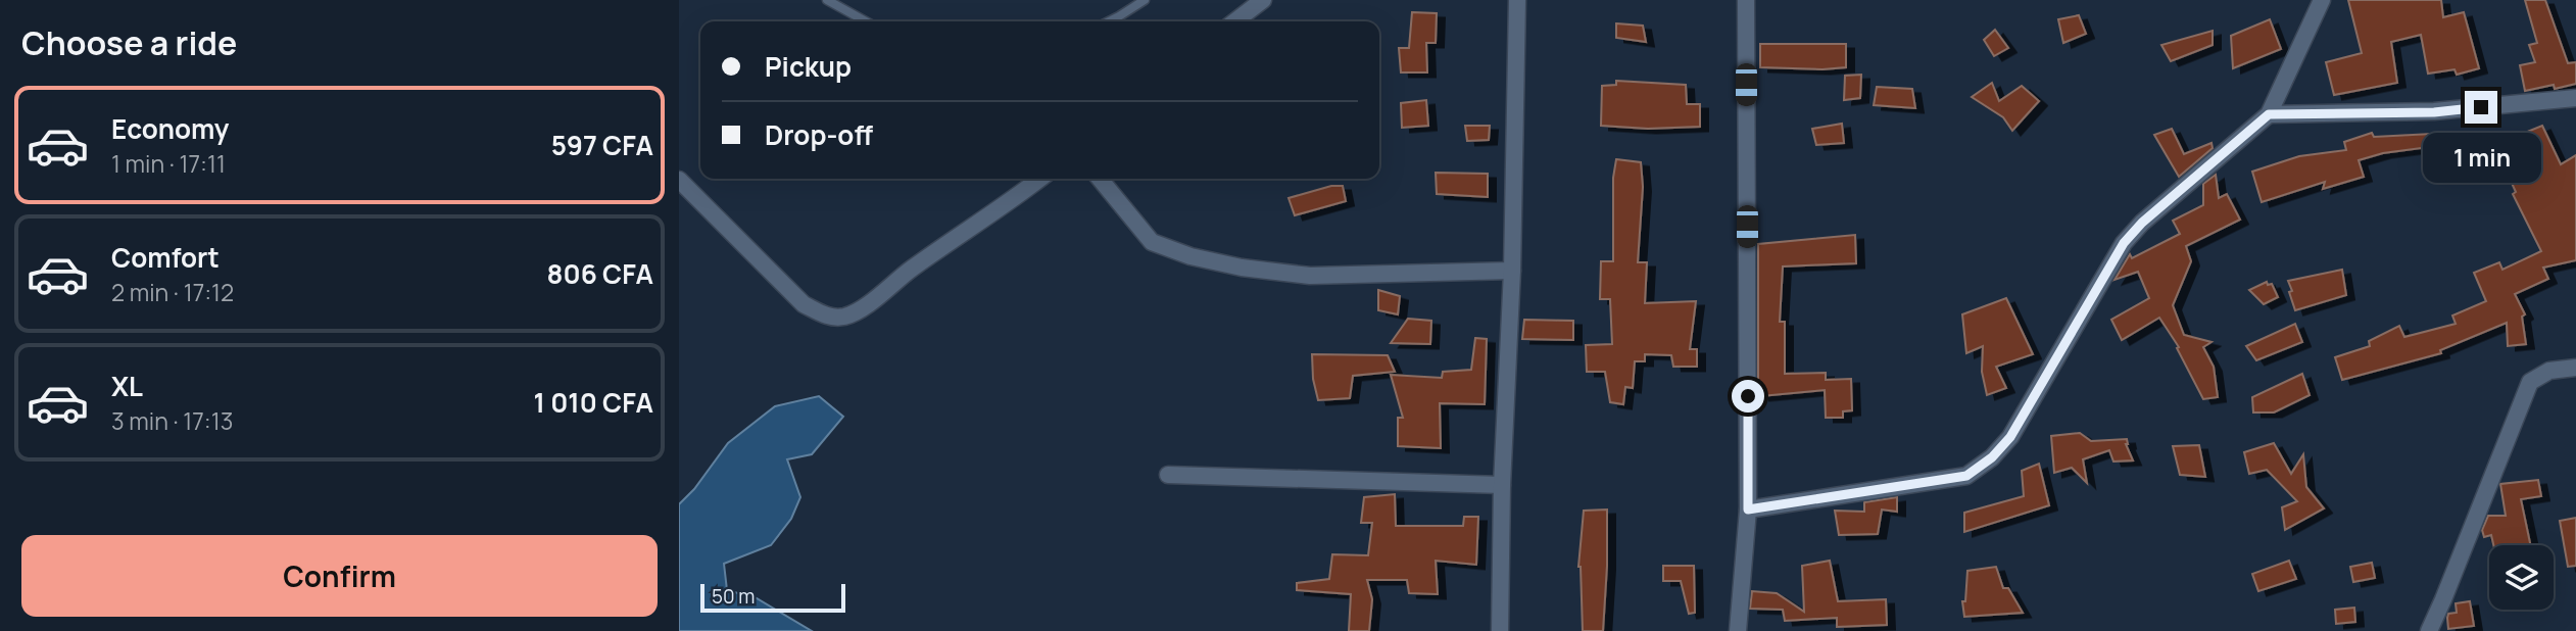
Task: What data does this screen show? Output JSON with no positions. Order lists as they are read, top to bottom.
{
  "scale_bar": "50 m",
  "page": {
    "heading": "Choose a ride",
    "banner": ["Pickup", "Drop-off"],
    "list": [
      {
        "name": "Economy",
        "note": "1 min · 17:11",
        "value": "597 CFA"
      },
      {
        "name": "Comfort",
        "note": "2 min · 17:12",
        "value": "806 CFA"
      },
      {
        "name": "XL",
        "note": "3 min · 17:13",
        "value": "1 010 CFA"
      }
    ],
    "bubble": "1 min",
    "buttons": "Confirm",
    "scale": "50 m"
  }
}
